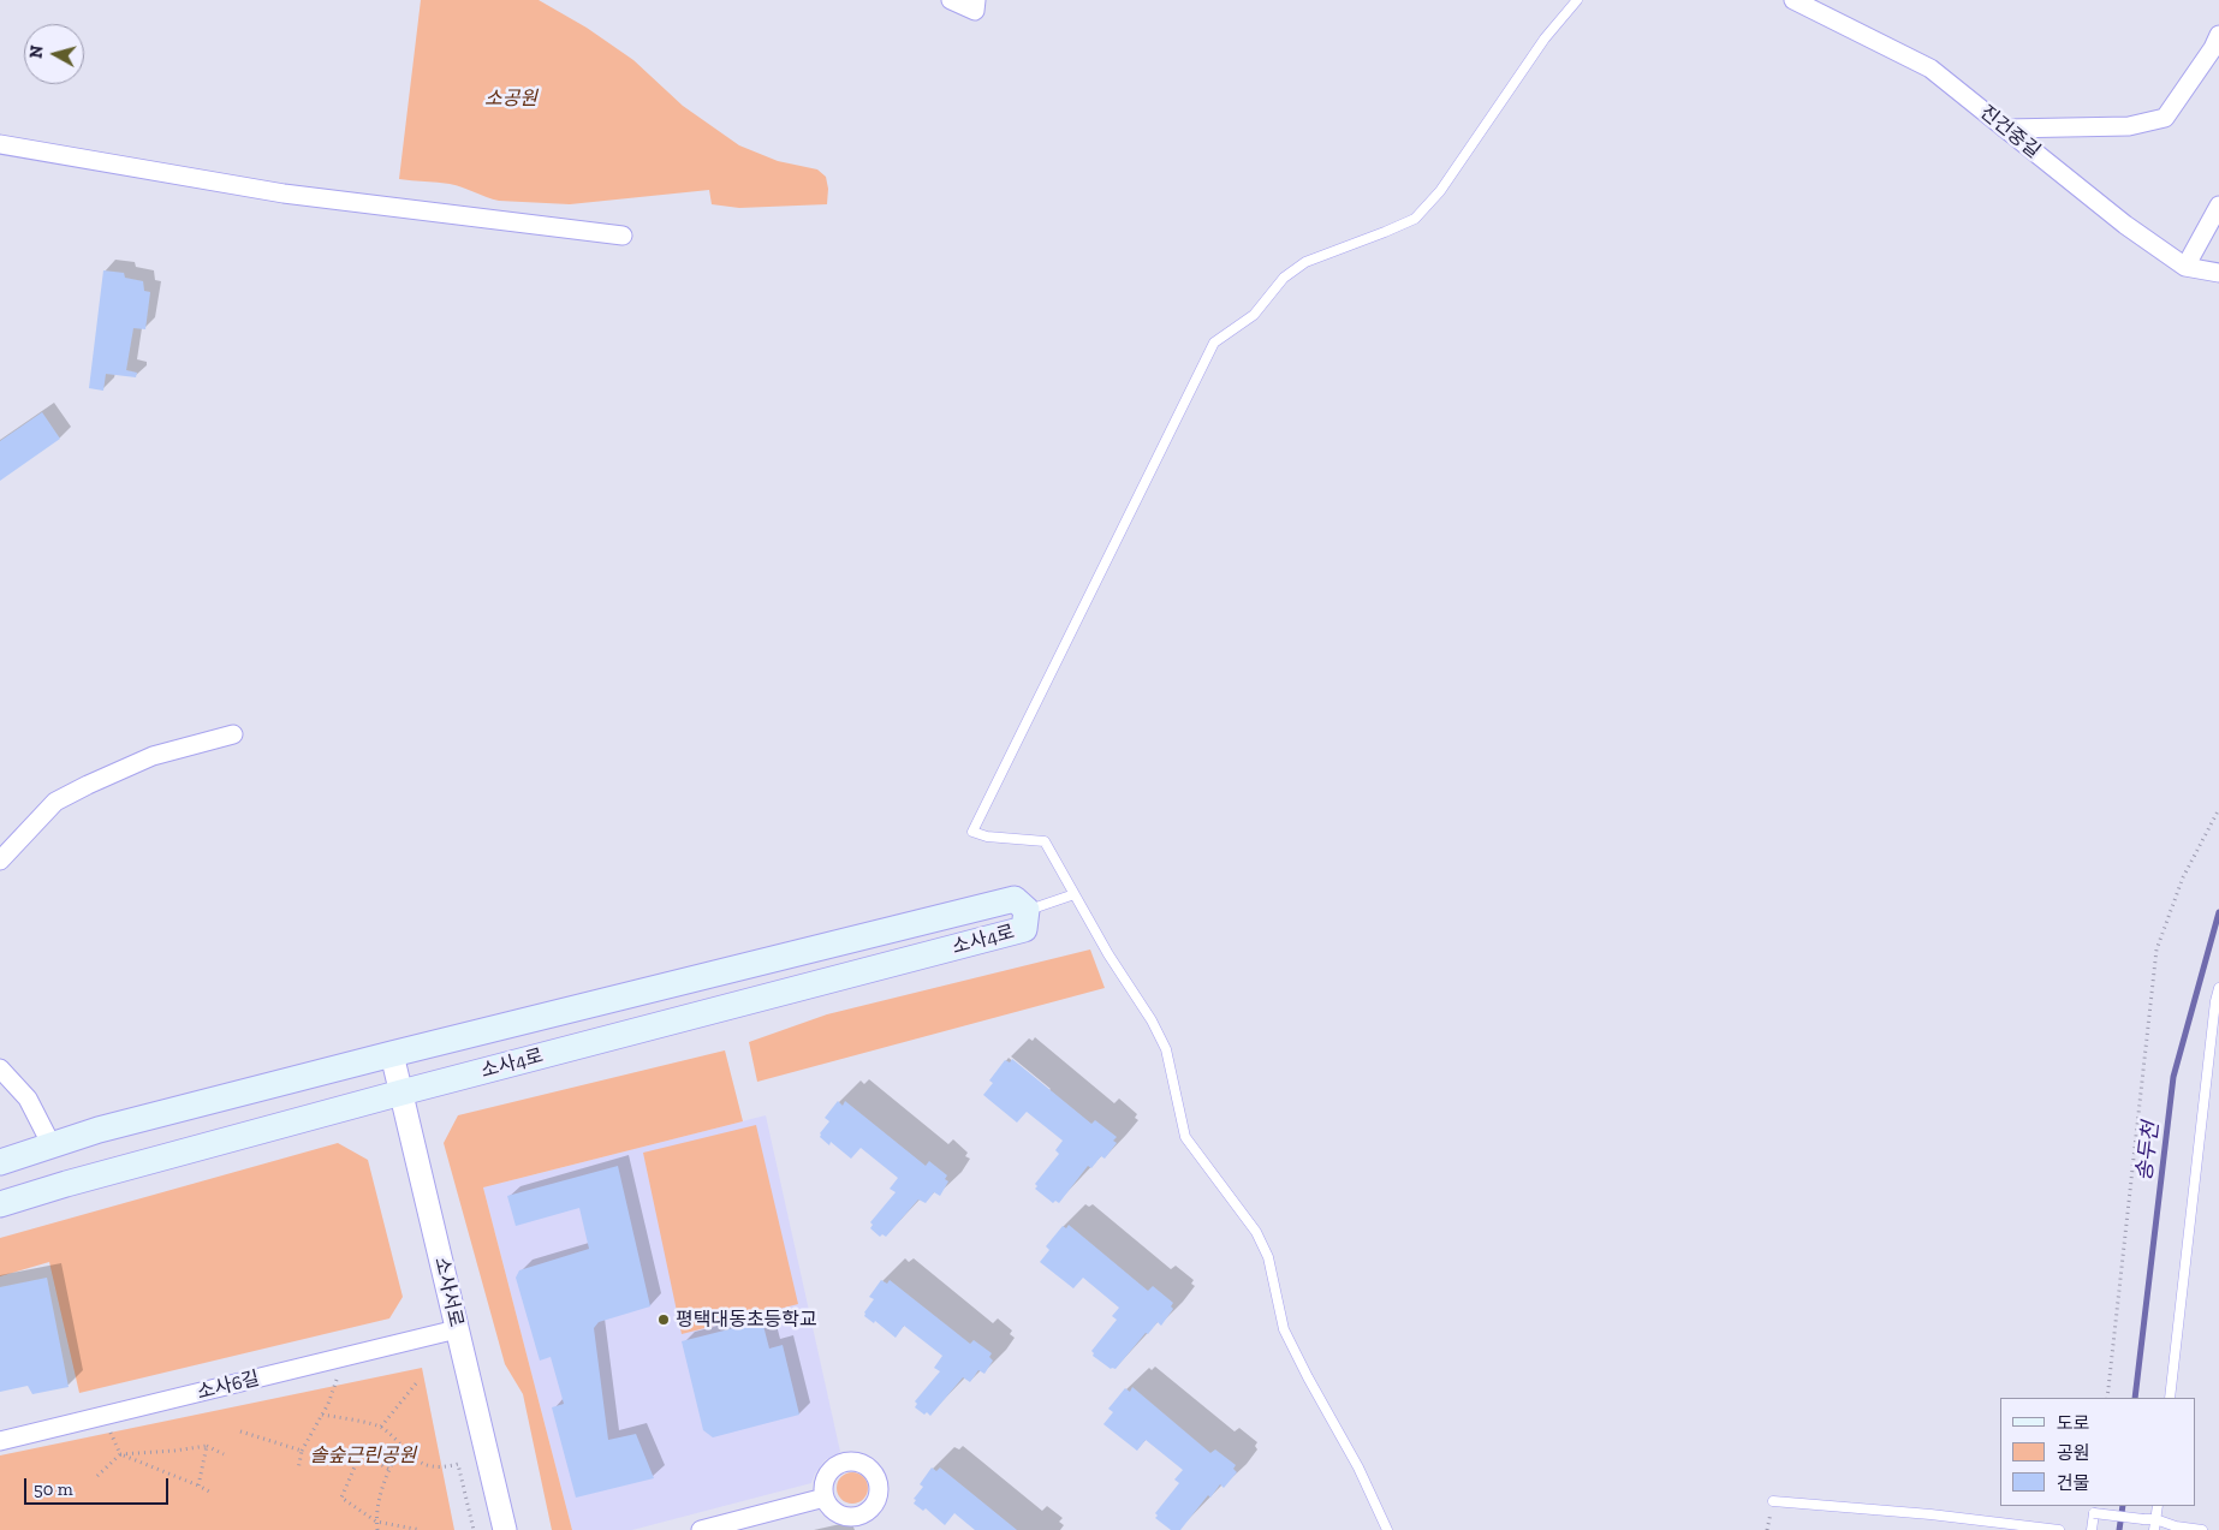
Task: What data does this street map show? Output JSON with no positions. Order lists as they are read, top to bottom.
{
  "streets": {
    "main road": ["소사4로"],
    "street": ["진건중길", "소사서로", "소사6길"]
  },
  "crossings": [
    ["소사4로", "소사서로"],
    ["소사서로", "소사6길"]
  ],
  "water": ["송두천"],
  "parks": ["소공원", "솔숲근린공원"],
  "places": ["평택대동초등학교"],
  "legend": ["도로", "공원", "건물"],
  "scale_bar": "50 m",
  "north": "left"
}
